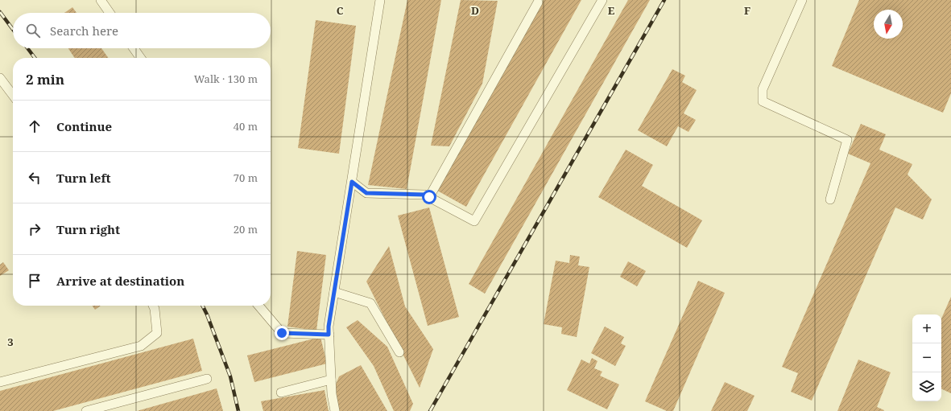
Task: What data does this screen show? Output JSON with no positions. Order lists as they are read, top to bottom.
{
  "north": "bottom",
  "page": {
    "search": "Search here",
    "heading": ["2 min", "Walk · 130 m"],
    "list": [
      ["Continue", "40 m"],
      ["Turn left", "70 m"],
      ["Turn right", "20 m"],
      "Arrive at destination"
    ],
    "map_buttons": ["+", "−"]
  },
  "grid": {
    "columns": [
      "C",
      "D",
      "E",
      "F"
    ],
    "rows": ["3"]
  }
}
